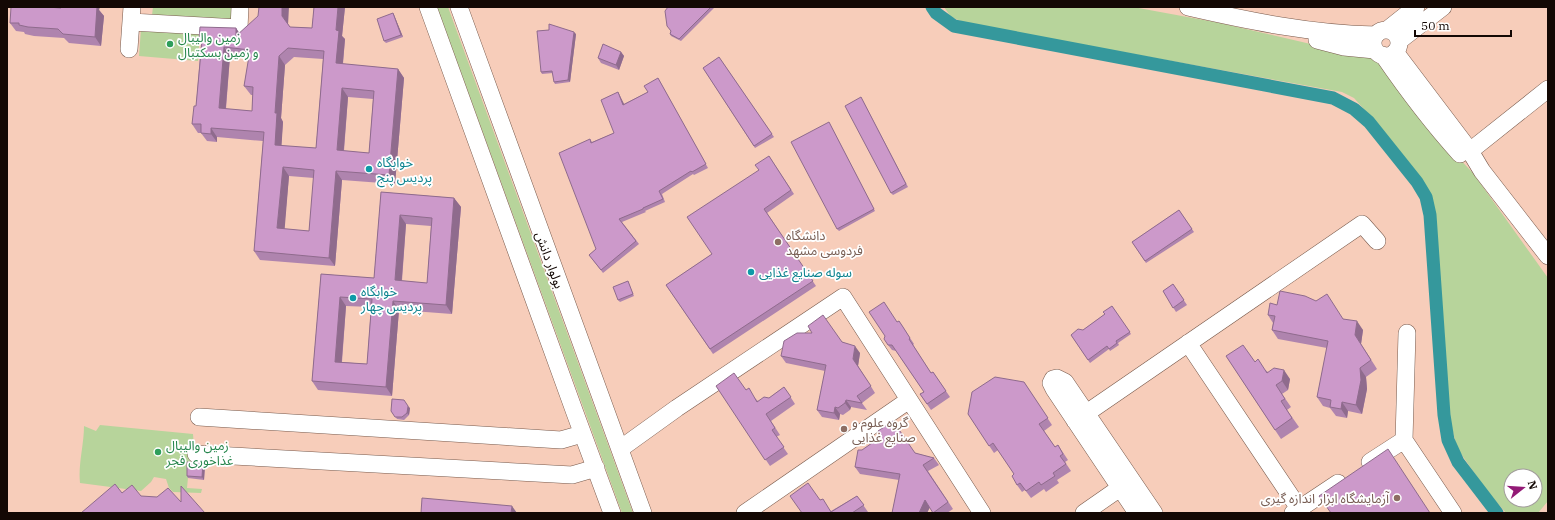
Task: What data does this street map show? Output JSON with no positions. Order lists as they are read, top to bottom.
{
  "streets": {
    "street": ["بولوار دانش"]
  },
  "places": [
    "زمین والیبال و زمین بسکتبال",
    "خوابگاه پردیس پنج",
    "دانشگاه فردوسی مشهد",
    "سوله صنایع غذایی",
    "خوابگاه پردیس چهار",
    "گروه علوم و صنایع غذایی",
    "زمین والیبال غذاخوری فجر",
    "آزمایشگاه ابزار اندازه گیری"
  ],
  "scale_bar": "50 m",
  "north": "right"
}
